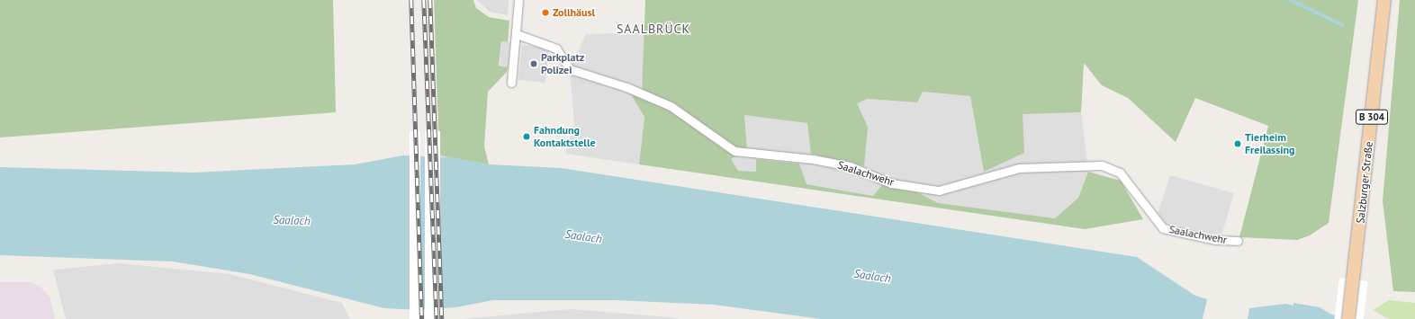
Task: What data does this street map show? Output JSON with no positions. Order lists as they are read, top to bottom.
{
  "streets": {
    "main road": ["B 304", "Salzburger Straße"],
    "street": ["Saalachwehr"]
  },
  "districts": ["SAALBRÜCK"],
  "water": ["Saalach"],
  "places": [
    "Zollhäusl",
    "Parkplatz Polizei",
    "Fahndung Kontaktstelle",
    "Tierheim Freilassing"
  ]
}
